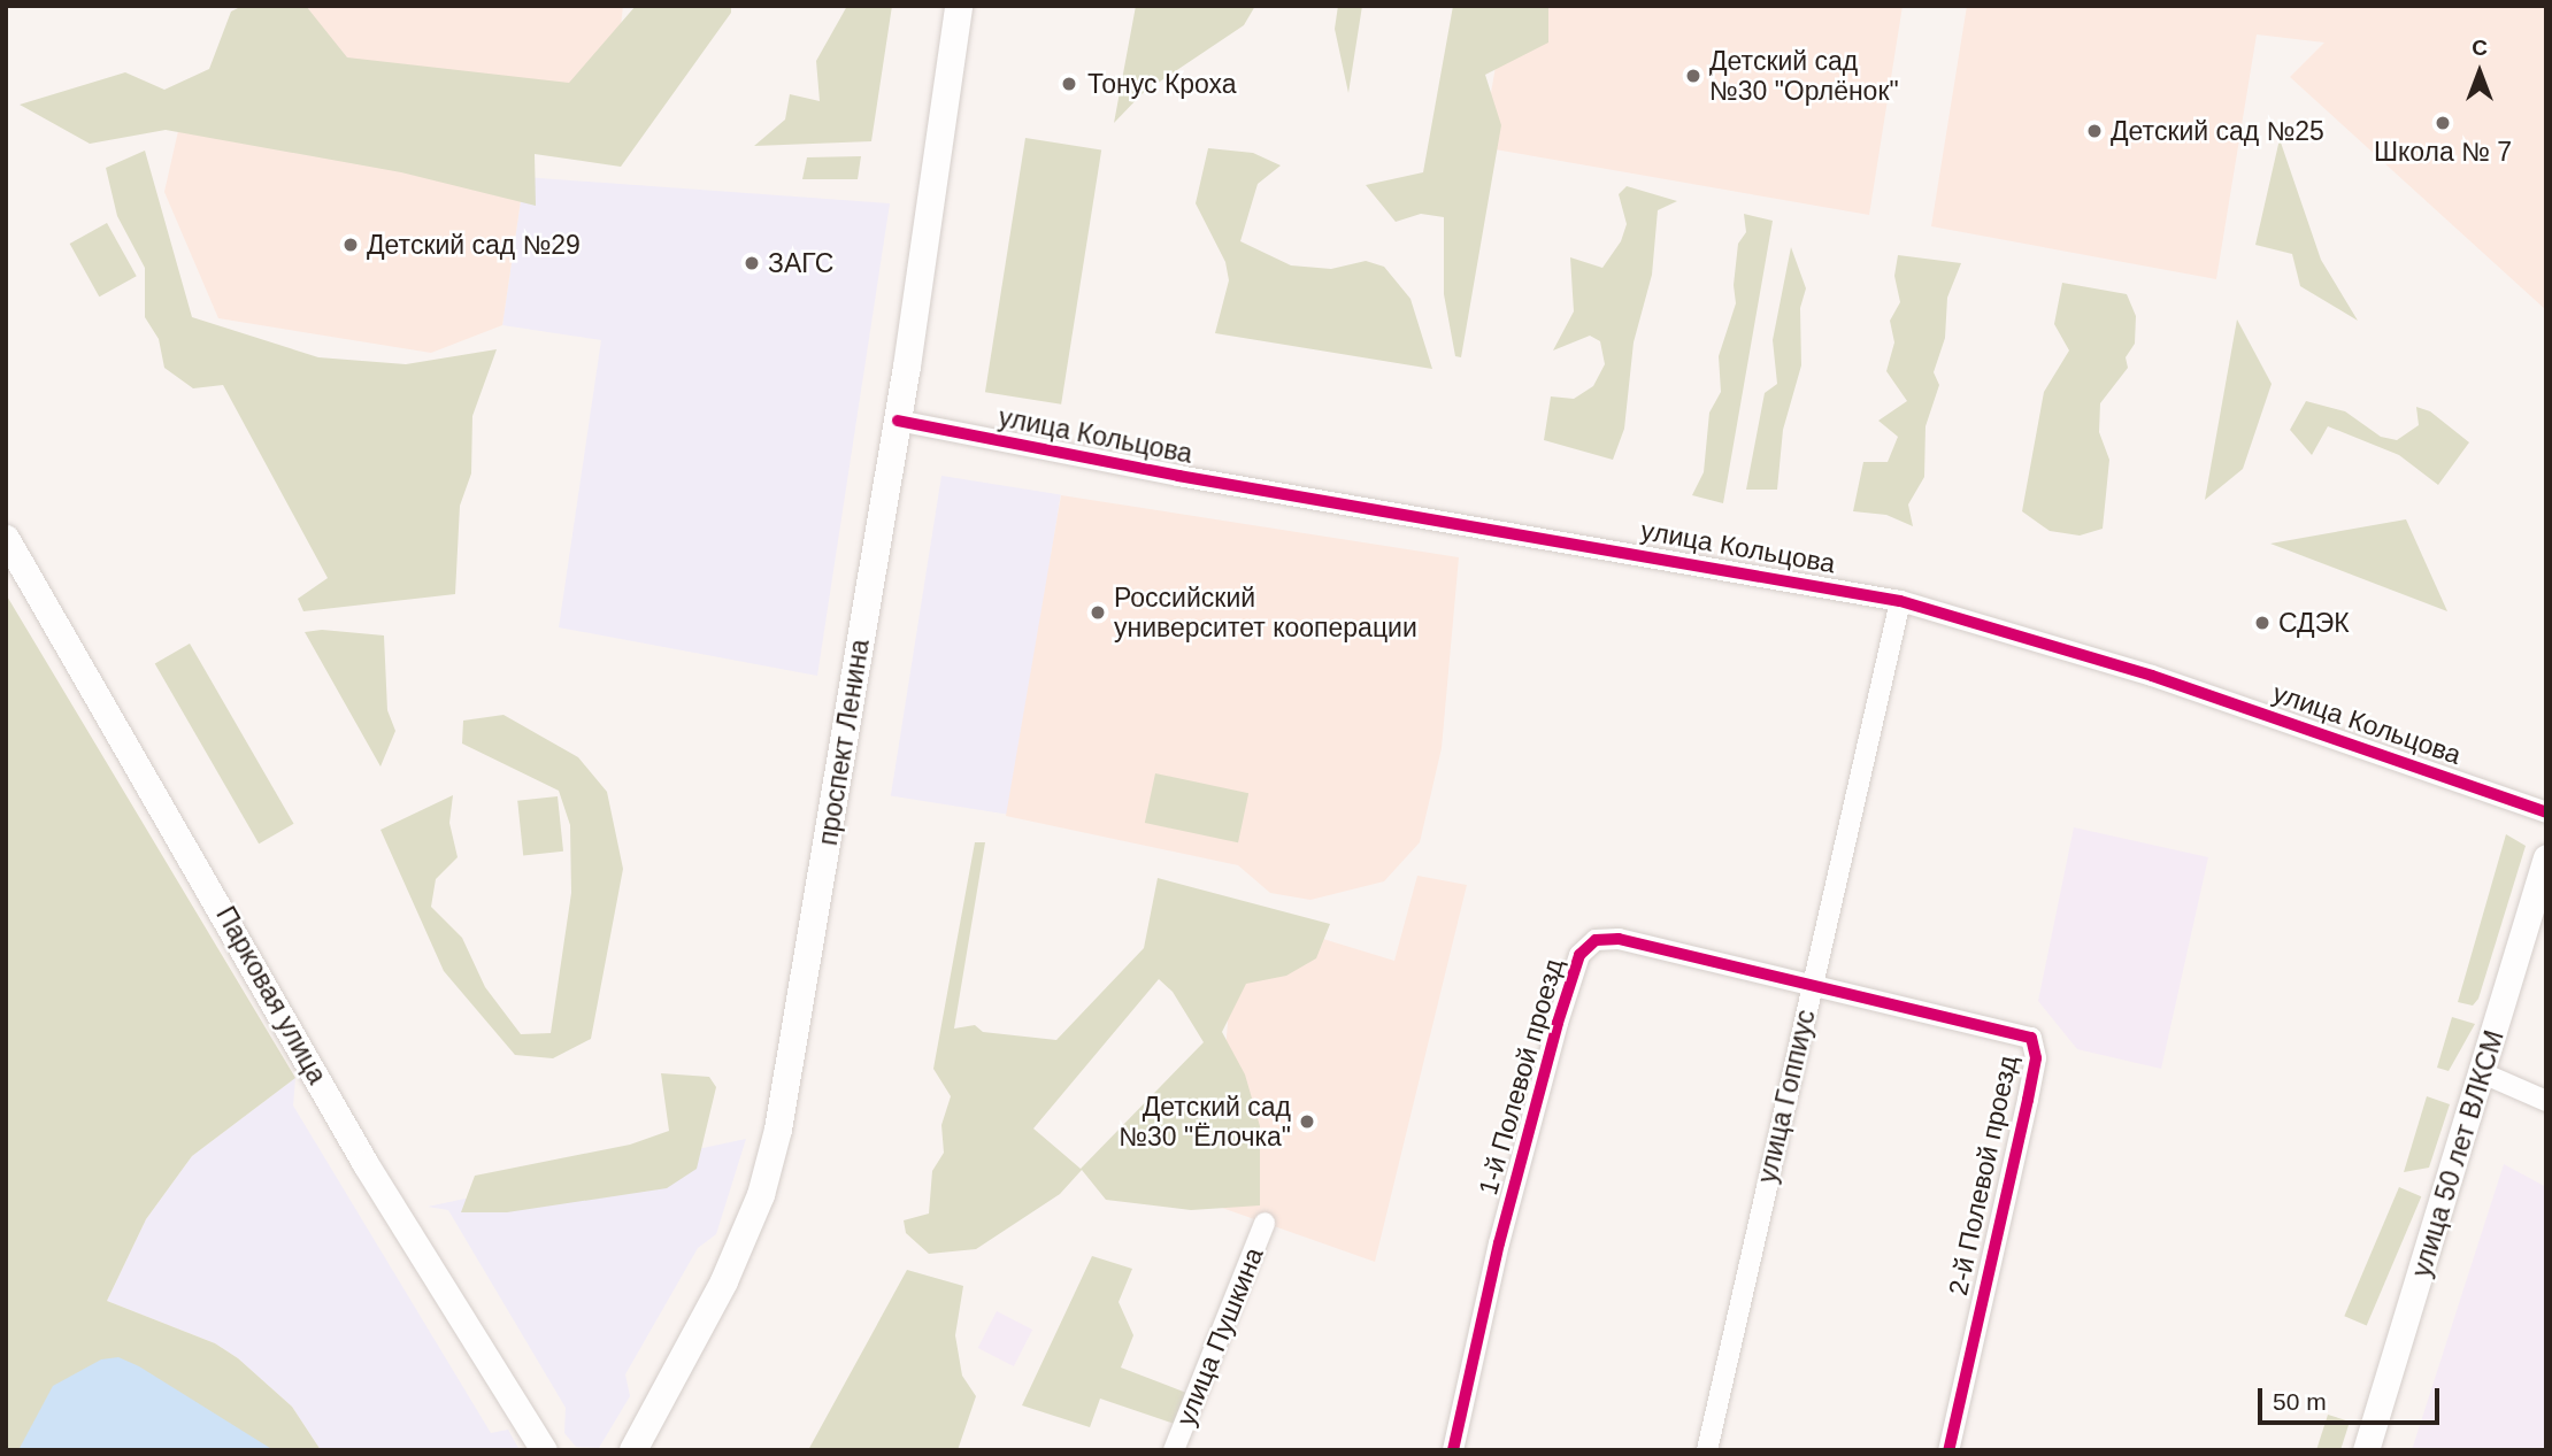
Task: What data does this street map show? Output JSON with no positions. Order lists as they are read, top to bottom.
{
  "streets": {
    "main road": ["проспект Ленина"],
    "street": [
      "улица Кольцова",
      "Парковая улица",
      "1-й Полевой проезд",
      "улица Гоппиус",
      "улица 50 лет ВЛКСМ",
      "2-й Полевой проезд",
      "улица Пушкина"
    ]
  },
  "crossings": [
    ["улица Кольцова", "проспект Ленина"],
    ["улица Кольцова", "улица Гоппиус"],
    ["1-й Полевой проезд", "улица Гоппиус"],
    ["1-й Полевой проезд", "2-й Полевой проезд"],
    ["улица Гоппиус", "2-й Полевой проезд"]
  ],
  "places": [
    "Детский сад №30 \"Орлёнок\"",
    "Тонус Кроха",
    "Школа № 7",
    "Детский сад №25",
    "Детский сад №29",
    "ЗАГС",
    "Российский университет кооперации",
    "СДЭК",
    "Детский сад №30 \"Ёлочка\""
  ],
  "scale_bar": "50 m",
  "north": "top"
}
